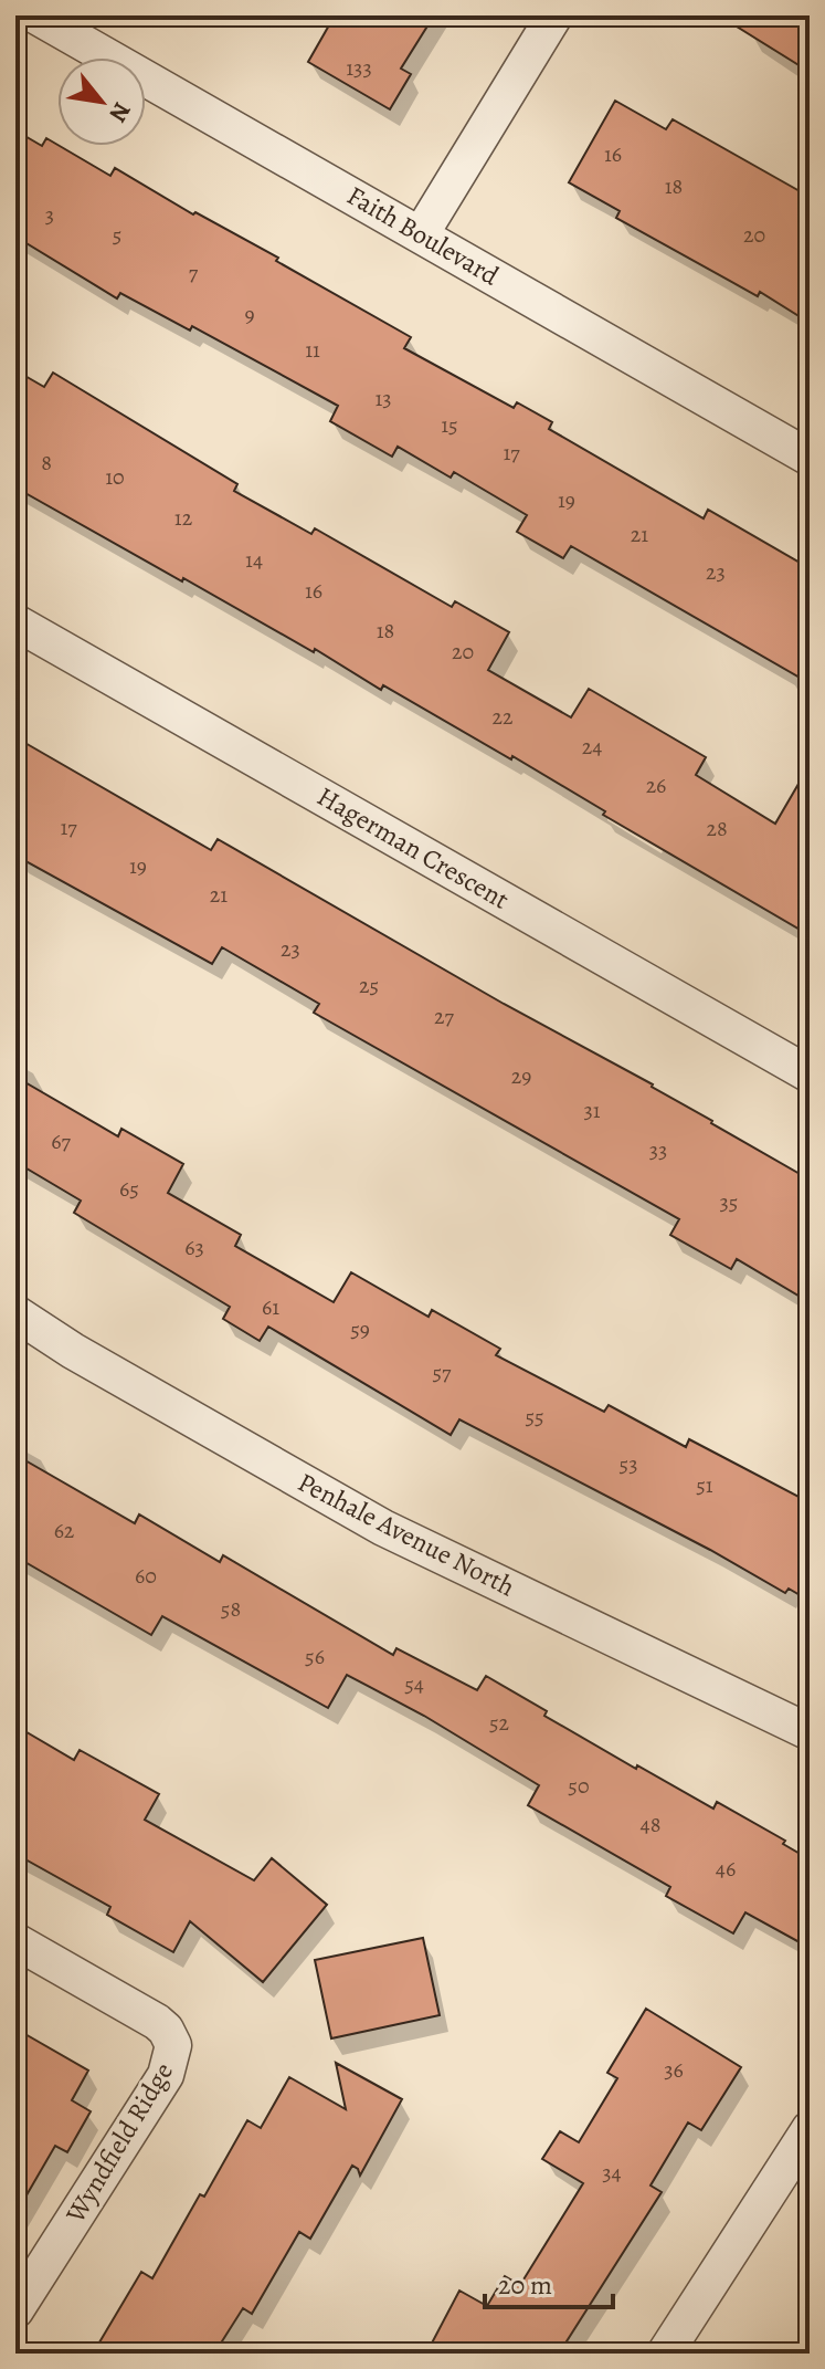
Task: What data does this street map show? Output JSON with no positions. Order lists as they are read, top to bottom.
{
  "streets": {
    "street": [
      "Faith Boulevard",
      "Hagerman Crescent",
      "Penhale Avenue North",
      "Wyndfield Ridge"
    ]
  },
  "house_numbers": [
    "133",
    "16",
    "18",
    "3",
    "5",
    "20",
    "7",
    "9",
    "11",
    "13",
    "15",
    "17",
    "8",
    "10",
    "19",
    "12",
    "21",
    "14",
    "23",
    "16",
    "18",
    "20",
    "22",
    "24",
    "26",
    "17",
    "28",
    "19",
    "21",
    "23",
    "25",
    "27",
    "29",
    "31",
    "67",
    "33",
    "65",
    "35",
    "63",
    "61",
    "59",
    "57",
    "55",
    "53",
    "51",
    "62",
    "60",
    "58",
    "56",
    "54",
    "52",
    "50",
    "48",
    "46",
    "36",
    "34"
  ],
  "scale_bar": "20 m",
  "north": "bottom right"
}
